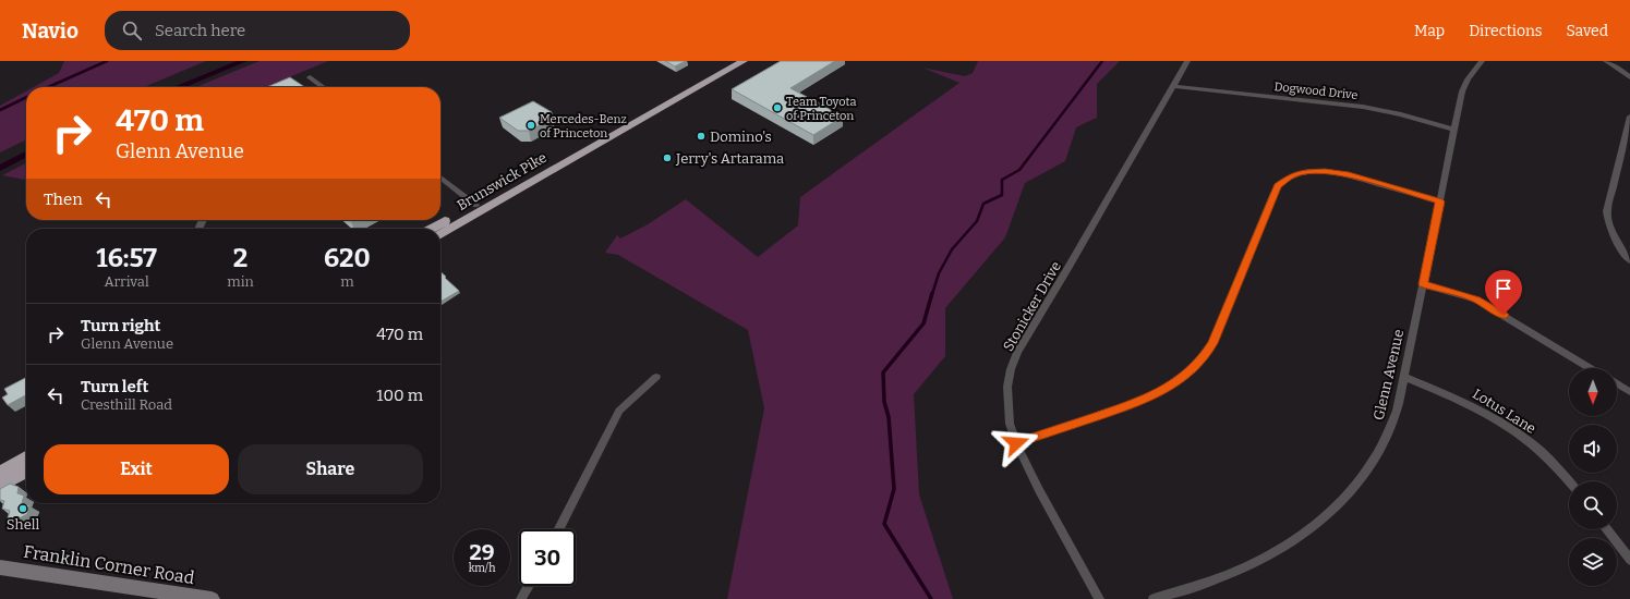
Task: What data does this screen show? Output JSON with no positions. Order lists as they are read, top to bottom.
{
  "streets": {
    "highway": ["Brunswick Pike"],
    "main road": ["Franklin Corner Road"],
    "street": [
      "Dogwood Drive",
      "Stonicker Drive",
      "Glenn Avenue",
      "Lotus Lane"
    ]
  },
  "crossings": [
    ["Dogwood Drive", "Stonicker Drive"],
    ["Dogwood Drive", "Glenn Avenue"],
    ["Glenn Avenue", "Lotus Lane"]
  ],
  "places": [
    "Team Toyota of Princeton",
    "Mercedes-Benz of Princeton",
    "Domino's",
    "Jerry's Artarama",
    "Shell"
  ],
  "north": "bottom",
  "page": {
    "header": "Navio",
    "search": "Search here",
    "nav": ["Map", "Directions", "Saved"],
    "turn": ["470 m", "Glenn Avenue"],
    "then": "Then",
    "eta": [
      "16:57",
      "Arrival",
      "2",
      "min",
      "620",
      "m"
    ],
    "list": [
      {
        "name": "Turn right",
        "note": "Glenn Avenue",
        "value": "470 m"
      },
      {
        "name": "Turn left",
        "note": "Cresthill Road",
        "value": "100 m"
      }
    ],
    "buttons": ["Exit", "Share"],
    "speed": "29 km/h",
    "limit": "30"
  }
}
